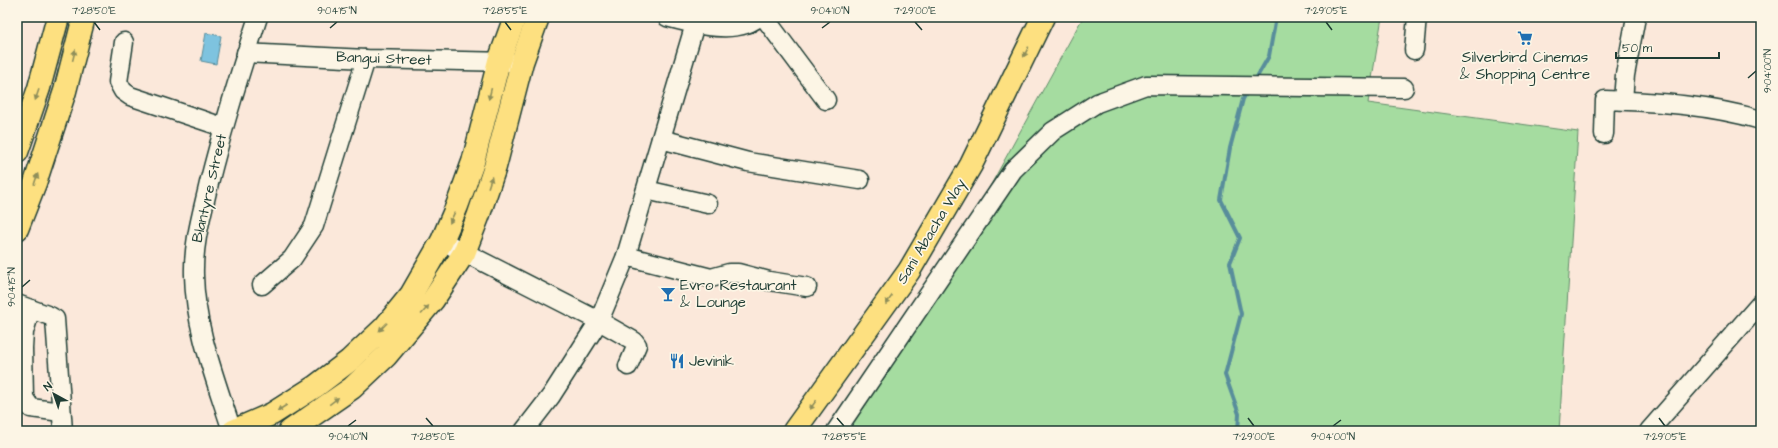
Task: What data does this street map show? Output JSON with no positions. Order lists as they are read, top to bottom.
{
  "streets": {
    "main road": ["Sani Abacha Way"],
    "street": ["Bangui Street", "Blantyre Street"]
  },
  "crossings": [
    ["Bangui Street", "Blantyre Street"]
  ],
  "one_way": ["Sani Abacha Way"],
  "places": {
    "supermarket": ["Silverbird Cinemas & Shopping Centre"],
    "bar": ["Evro Restaurant & Lounge"],
    "restaurant": ["Jevinik"]
  },
  "scale_bar": "50 m",
  "north": "top left",
  "coordinates": [
    "7°28'50\"E",
    "9°04'15\"N",
    "7°28'55\"E",
    "9°04'10\"N",
    "7°29'00\"E",
    "7°29'05\"E",
    "9°04'00\"N"
  ]
}
